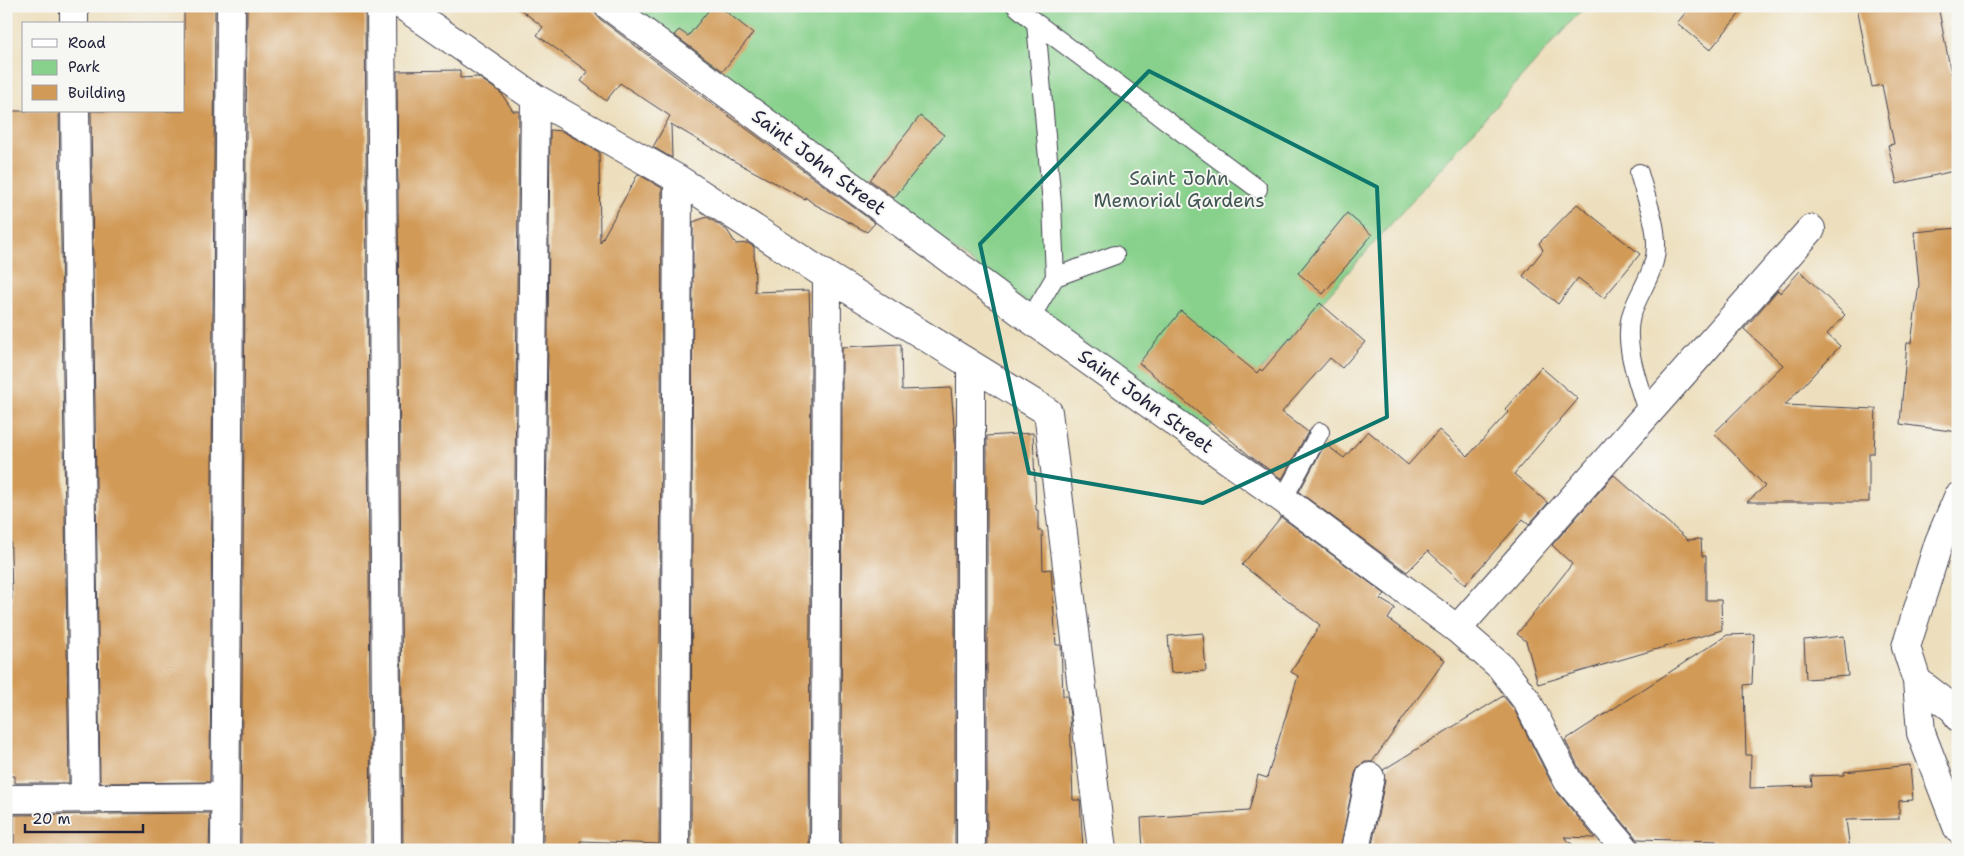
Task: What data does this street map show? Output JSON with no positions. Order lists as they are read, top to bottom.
{
  "streets": {
    "street": ["Saint John Street"]
  },
  "parks": ["Saint John Memorial Gardens"],
  "legend": ["Road", "Park", "Building"],
  "scale_bar": "20 m"
}
